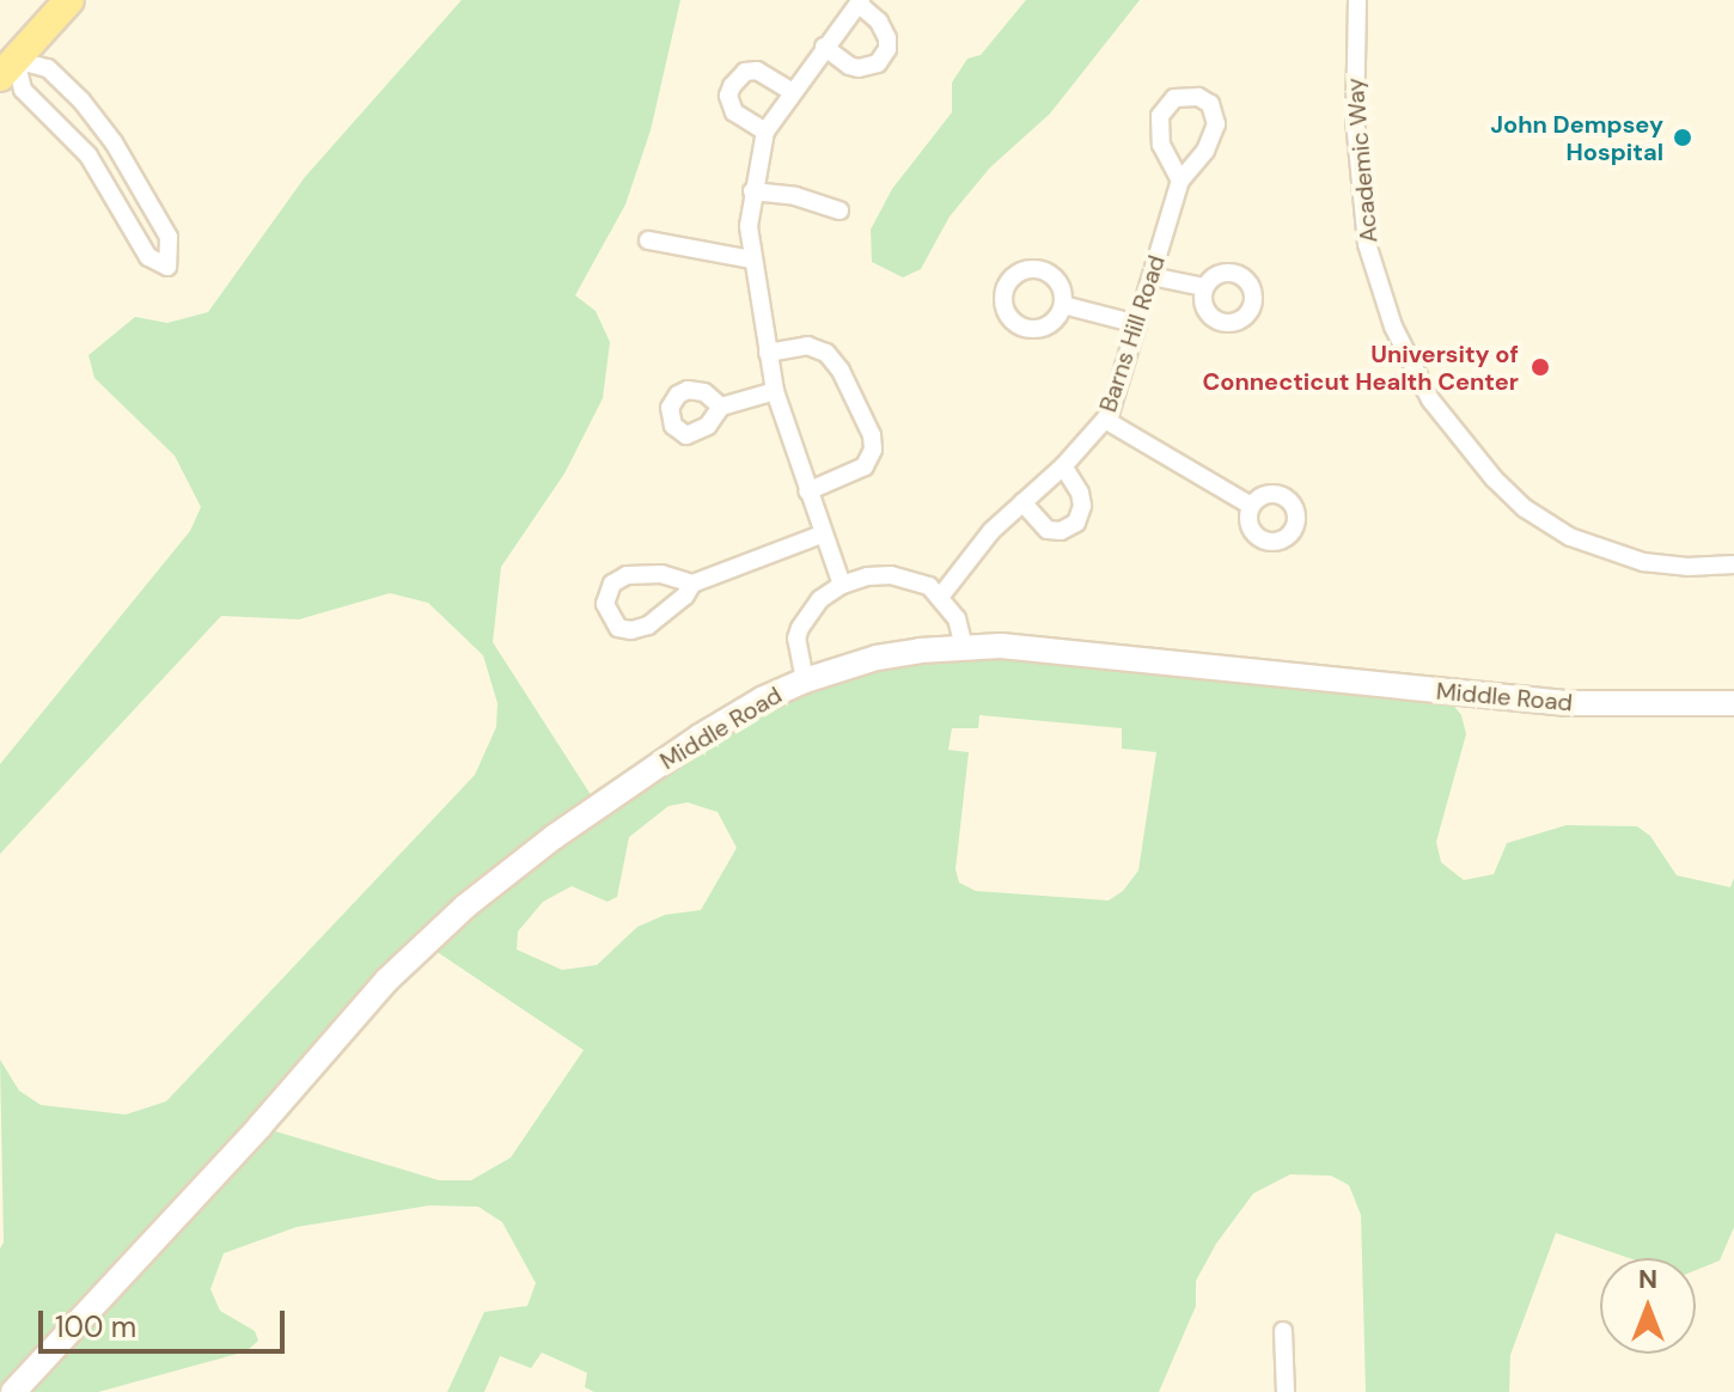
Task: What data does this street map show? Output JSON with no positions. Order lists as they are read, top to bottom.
{
  "streets": {
    "street": ["Academic Way", "Barns Hill Road", "Middle Road"]
  },
  "places": ["John Dempsey Hospital", "University of Connecticut Health Center"],
  "scale_bar": "100 m",
  "north": "top"
}
